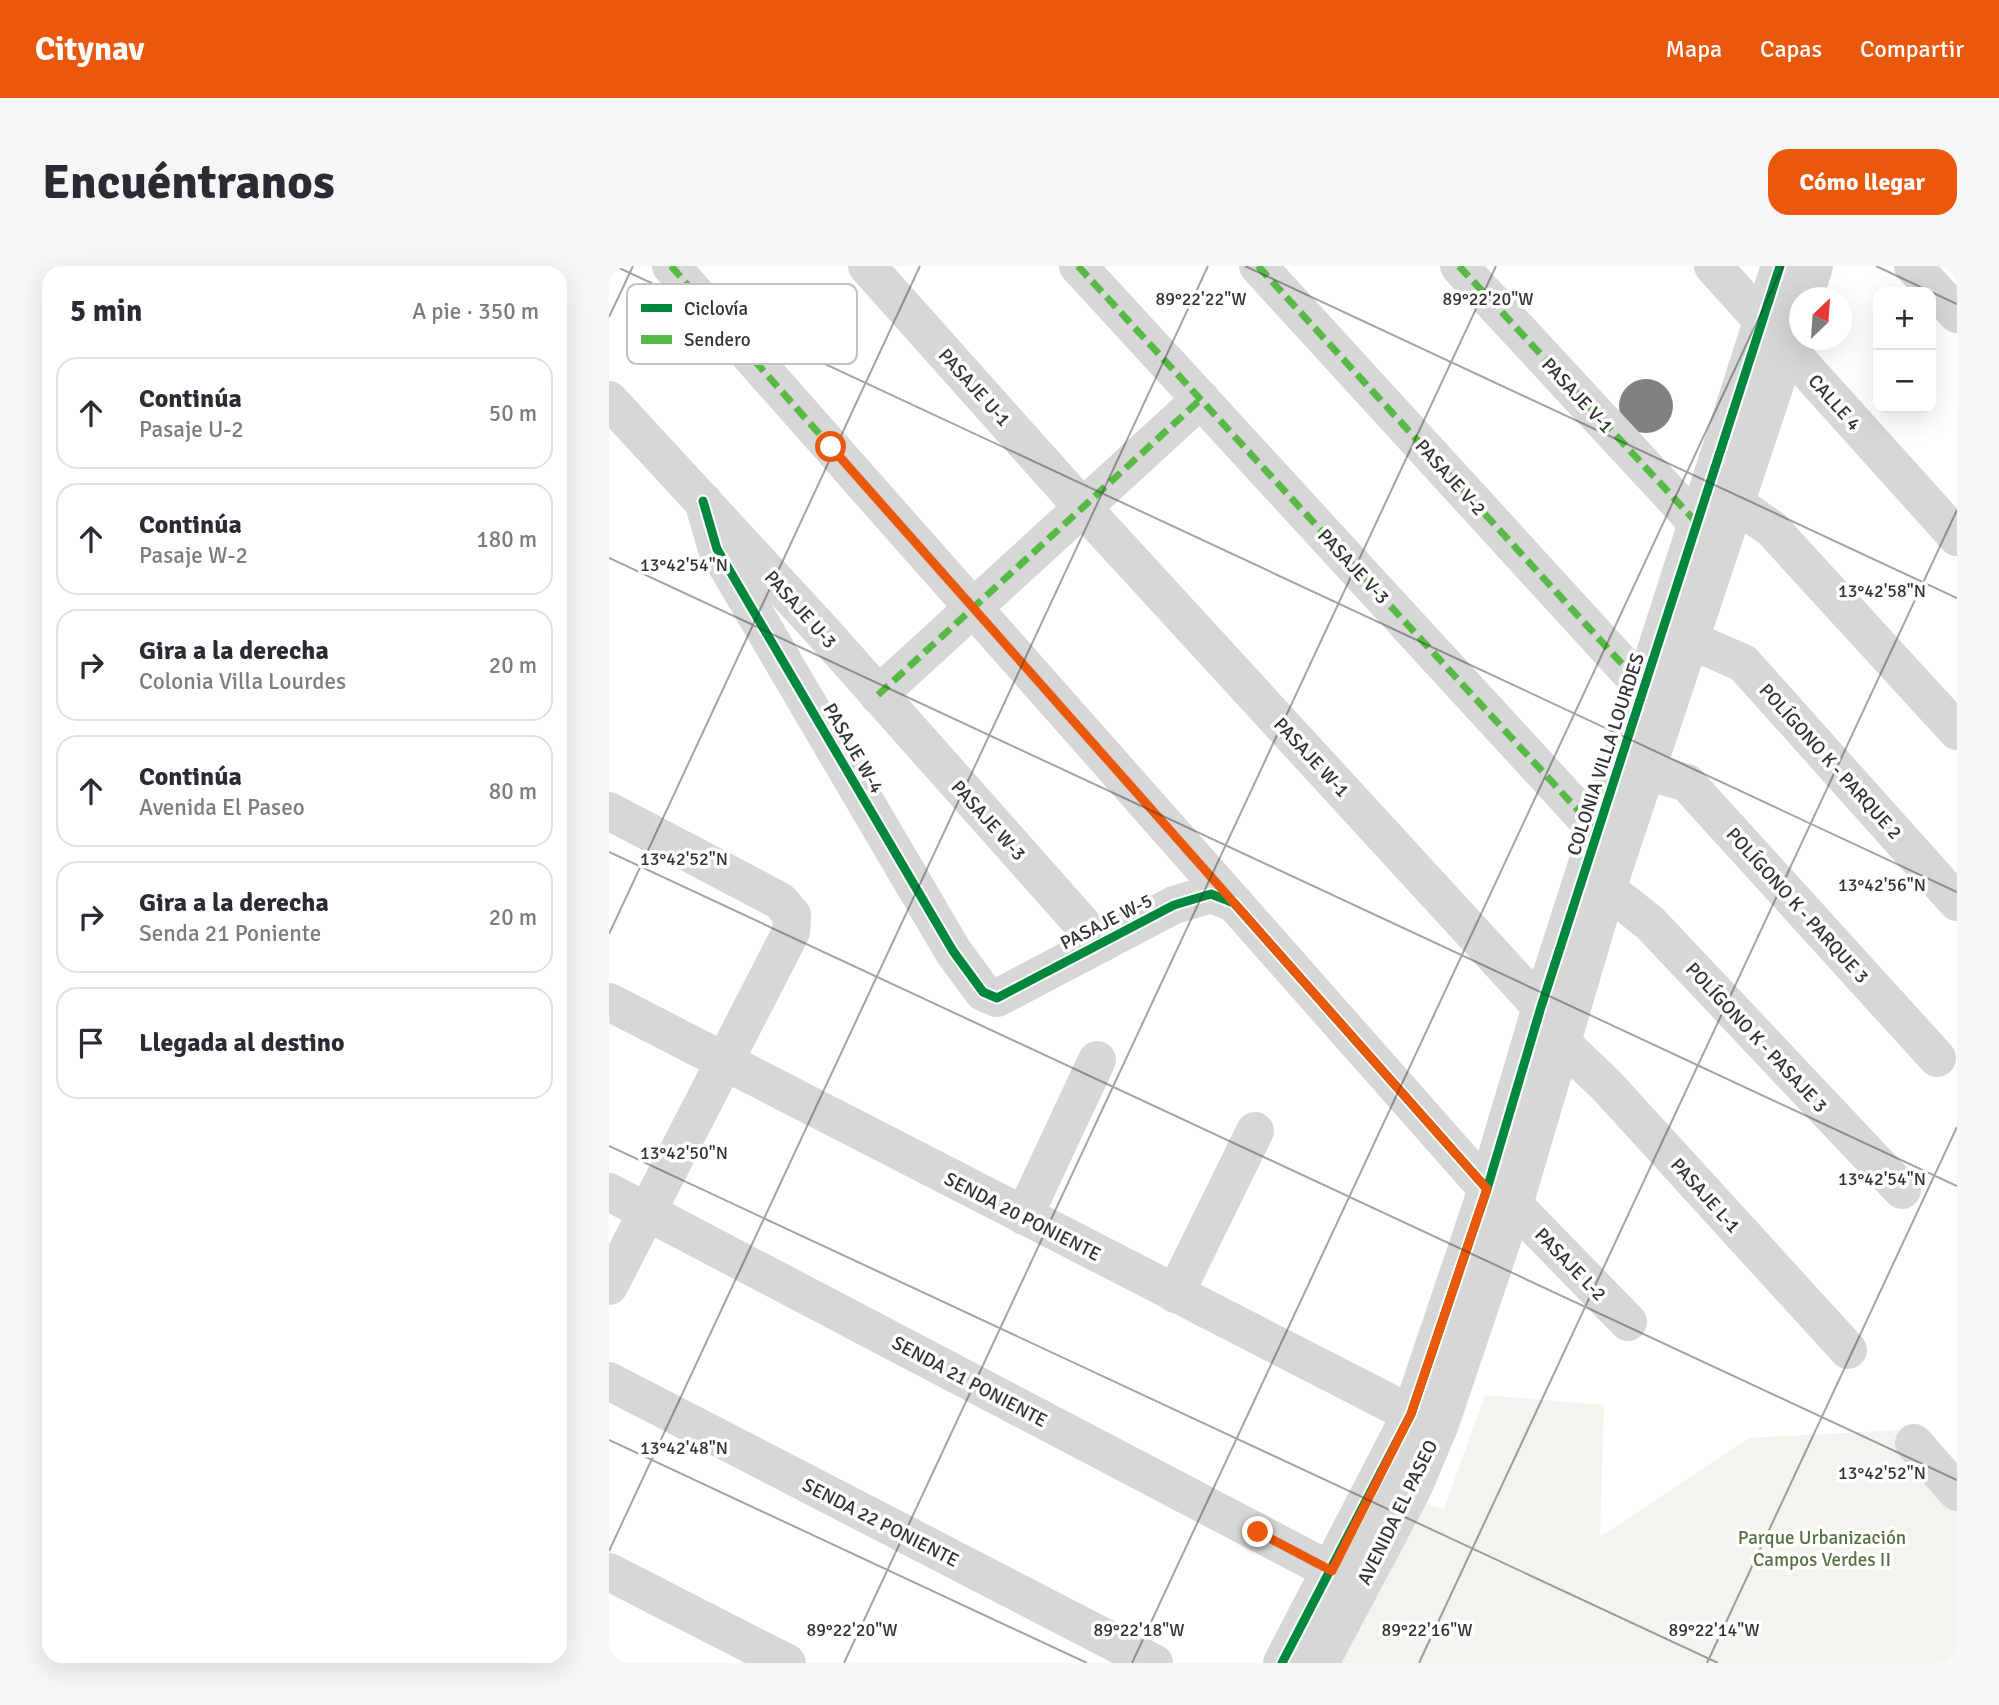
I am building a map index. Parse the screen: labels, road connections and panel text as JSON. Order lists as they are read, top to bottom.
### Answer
{
  "streets": {
    "street": [
      "PASAJE U-1",
      "PASAJE V-1",
      "CALLE 4",
      "PASAJE V-2",
      "PASAJE V-3",
      "PASAJE U-3",
      "PASAJE W-4",
      "COLONIA VILLA LOURDES",
      "PASAJE W-1",
      "POLÍGONO K - PARQUE 2",
      "PASAJE W-3",
      "POLÍGONO K - PARQUE 3",
      "PASAJE W-5",
      "POLÍGONO K - PASAJE 3",
      "PASAJE L-1",
      "SENDA 20 PONIENTE",
      "PASAJE L-2",
      "SENDA 21 PONIENTE",
      "AVENIDA EL PASEO",
      "SENDA 22 PONIENTE"
    ]
  },
  "crossings": [
    ["PASAJE U-1", "PASAJE W-1"],
    ["PASAJE V-1", "COLONIA VILLA LOURDES"],
    ["CALLE 4", "COLONIA VILLA LOURDES"],
    ["PASAJE V-2", "COLONIA VILLA LOURDES"],
    ["PASAJE V-3", "COLONIA VILLA LOURDES"],
    ["PASAJE U-3", "PASAJE W-4"],
    ["PASAJE U-3", "PASAJE W-3"],
    ["PASAJE W-4", "PASAJE W-5"],
    ["COLONIA VILLA LOURDES", "PASAJE W-1"],
    ["COLONIA VILLA LOURDES", "POLÍGONO K - PARQUE 2"],
    ["COLONIA VILLA LOURDES", "POLÍGONO K - PARQUE 3"],
    ["COLONIA VILLA LOURDES", "POLÍGONO K - PASAJE 3"],
    ["COLONIA VILLA LOURDES", "PASAJE L-1"],
    ["COLONIA VILLA LOURDES", "PASAJE L-2"],
    ["COLONIA VILLA LOURDES", "AVENIDA EL PASEO"],
    ["PASAJE W-3", "PASAJE W-5"],
    ["PASAJE W-5", "PASAJE L-2"],
    ["SENDA 20 PONIENTE", "AVENIDA EL PASEO"],
    ["SENDA 21 PONIENTE", "AVENIDA EL PASEO"]
  ],
  "parks": ["Parque Urbanización Campos Verdes II"],
  "legend": ["Ciclovía", "Sendero"],
  "north": "top right",
  "page": {
    "header": "Citynav",
    "nav": ["Mapa", "Capas", "Compartir"],
    "buttons": "Cómo llegar",
    "title": "Encuéntranos",
    "heading": ["5 min", "A pie · 350 m"],
    "map_buttons": ["+", "−"],
    "list": [
      ["Continúa", "Pasaje U-2", "50 m"],
      ["Continúa", "Pasaje W-2", "180 m"],
      ["Gira a la derecha", "Colonia Villa Lourdes", "20 m"],
      ["Continúa", "Avenida El Paseo", "80 m"],
      ["Gira a la derecha", "Senda 21 Poniente", "20 m"],
      "Llegada al destino"
    ]
  },
  "coordinates": [
    "89°22'22\"W",
    "89°22'20\"W",
    "13°42'54\"N",
    "13°42'58\"N",
    "13°42'52\"N",
    "13°42'56\"N",
    "13°42'50\"N",
    "13°42'48\"N",
    "89°22'18\"W",
    "89°22'16\"W",
    "89°22'14\"W"
  ]
}
